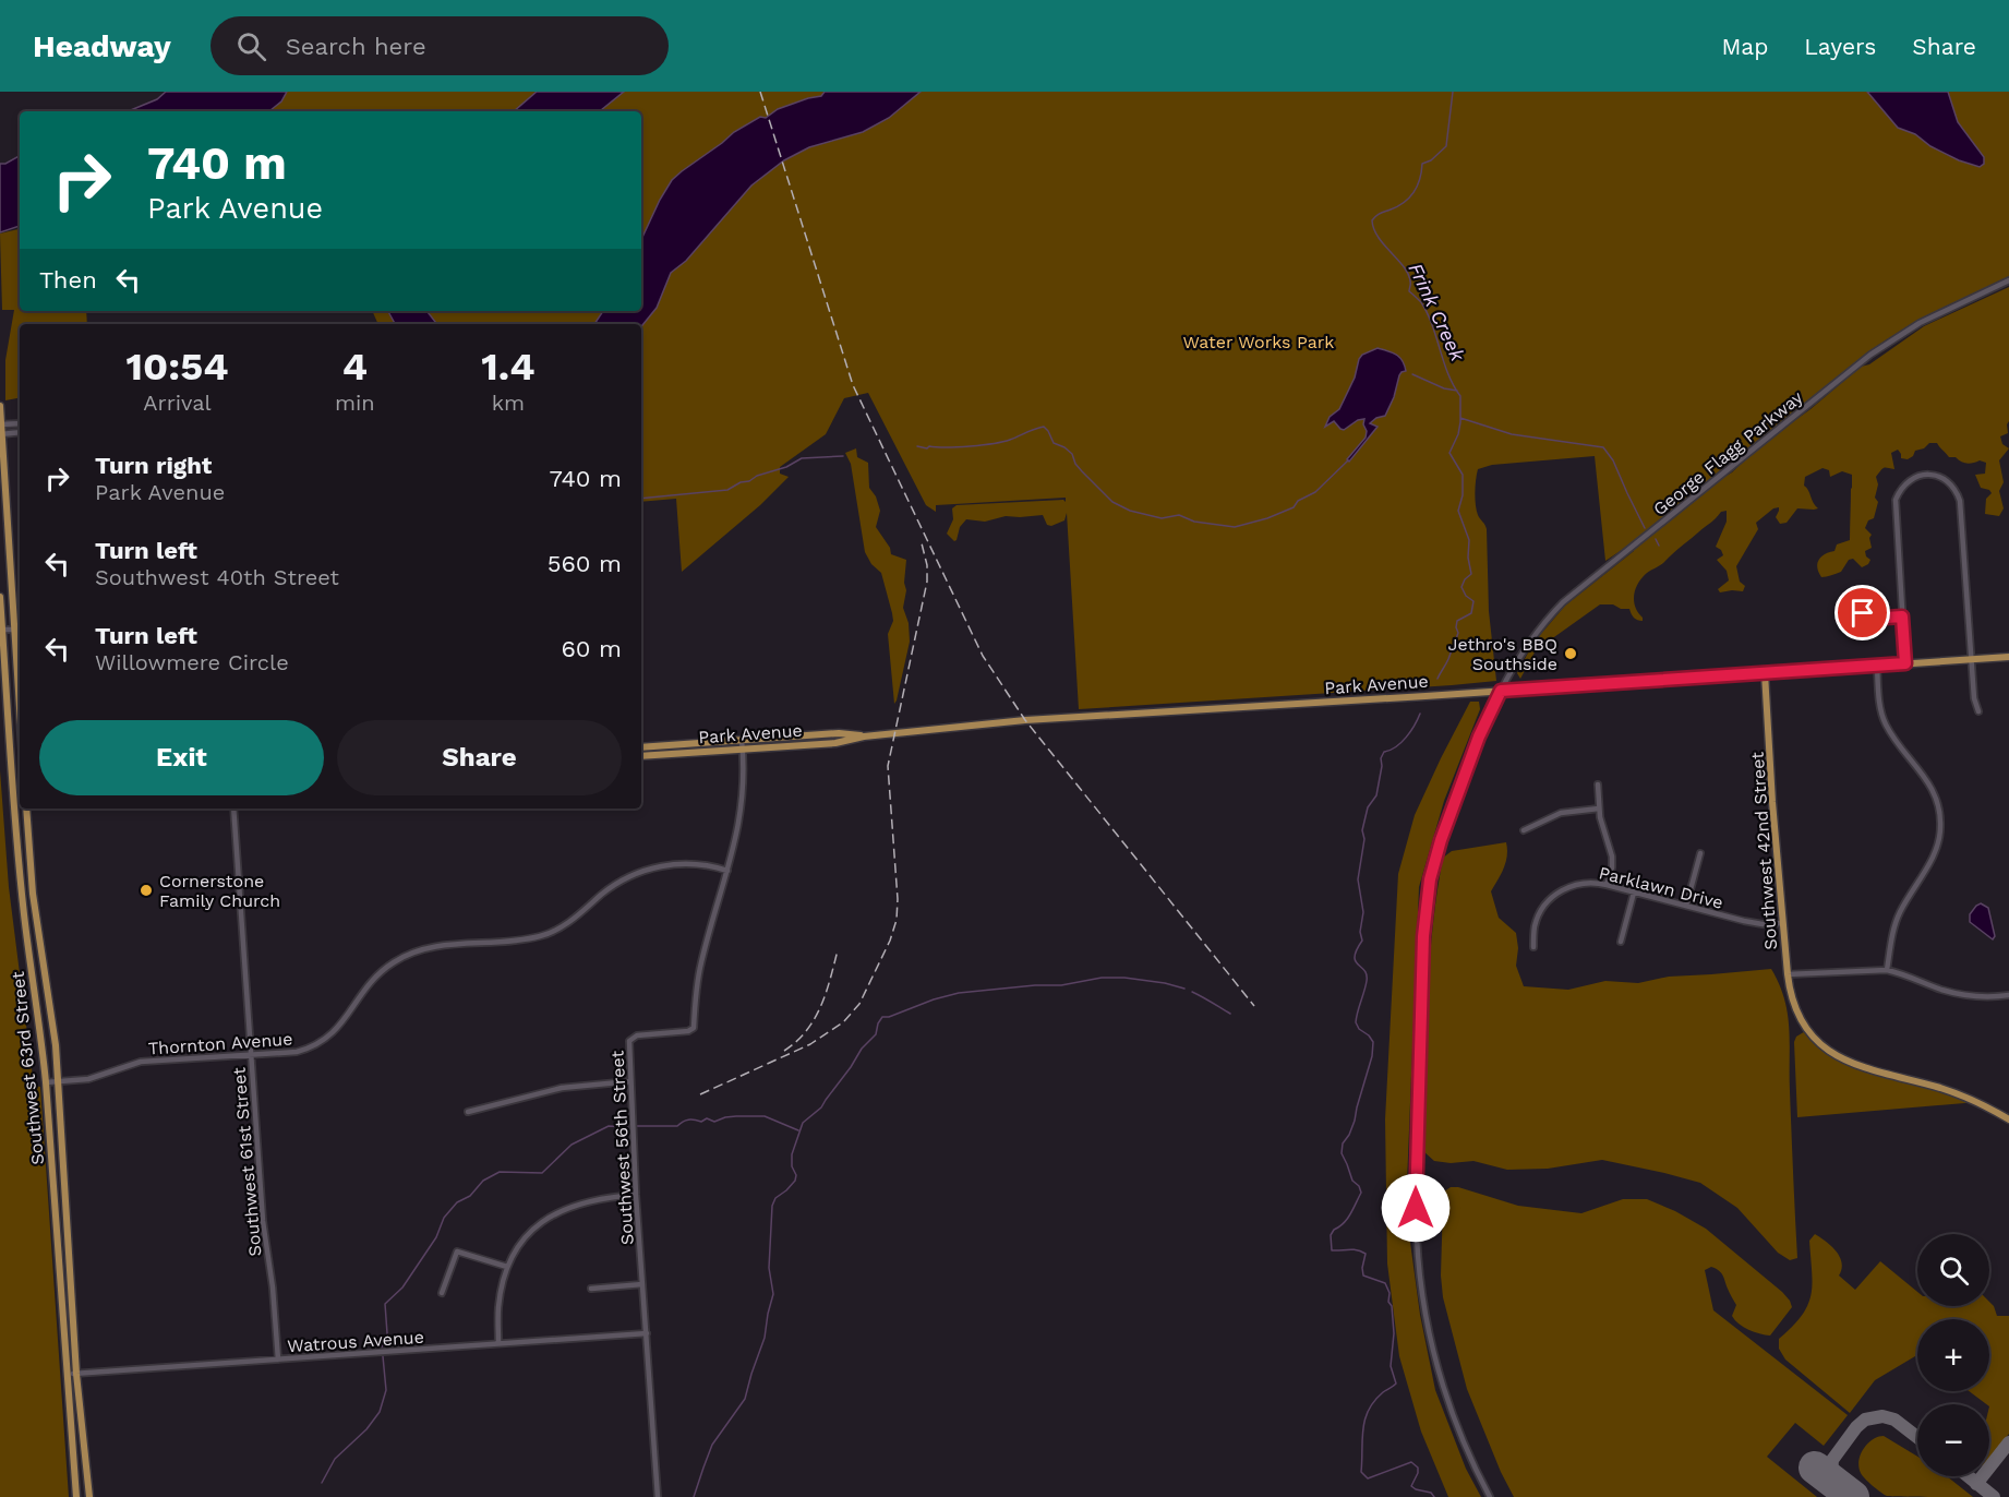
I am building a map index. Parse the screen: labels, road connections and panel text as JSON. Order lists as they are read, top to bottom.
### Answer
{
  "streets": {
    "main road": ["Park Avenue", "Southwest 42nd Street", "Southwest 63rd Street"],
    "street": [
      "George Flagg Parkway",
      "Parklawn Drive",
      "Thornton Avenue",
      "Southwest 56th Street",
      "Southwest 61st Street",
      "Watrous Avenue"
    ]
  },
  "crossings": [
    ["George Flagg Parkway", "Park Avenue"],
    ["Park Avenue", "Southwest 42nd Street"],
    ["Park Avenue", "Southwest 56th Street"],
    ["Southwest 42nd Street", "Parklawn Drive"],
    ["Thornton Avenue", "Southwest 63rd Street"],
    ["Thornton Avenue", "Southwest 56th Street"],
    ["Thornton Avenue", "Southwest 61st Street"],
    ["Southwest 63rd Street", "Watrous Avenue"],
    ["Southwest 56th Street", "Watrous Avenue"],
    ["Southwest 61st Street", "Watrous Avenue"]
  ],
  "water": ["Frink Creek"],
  "parks": ["Water Works Park"],
  "places": ["Jethro's BBQ Southside", "Cornerstone Family Church"],
  "page": {
    "header": "Headway",
    "search": "Search here",
    "nav": ["Map", "Layers", "Share"],
    "turn": ["740 m", "Park Avenue"],
    "then": "Then",
    "eta": [
      "10:54",
      "Arrival",
      "4",
      "min",
      "1.4",
      "km"
    ],
    "list": [
      {
        "name": "Turn right",
        "note": "Park Avenue",
        "value": "740 m"
      },
      {
        "name": "Turn left",
        "note": "Southwest 40th Street",
        "value": "560 m"
      },
      {
        "name": "Turn left",
        "note": "Willowmere Circle",
        "value": "60 m"
      }
    ],
    "buttons": ["Exit", "Share"],
    "map_buttons": ["+", "−"]
  }
}
